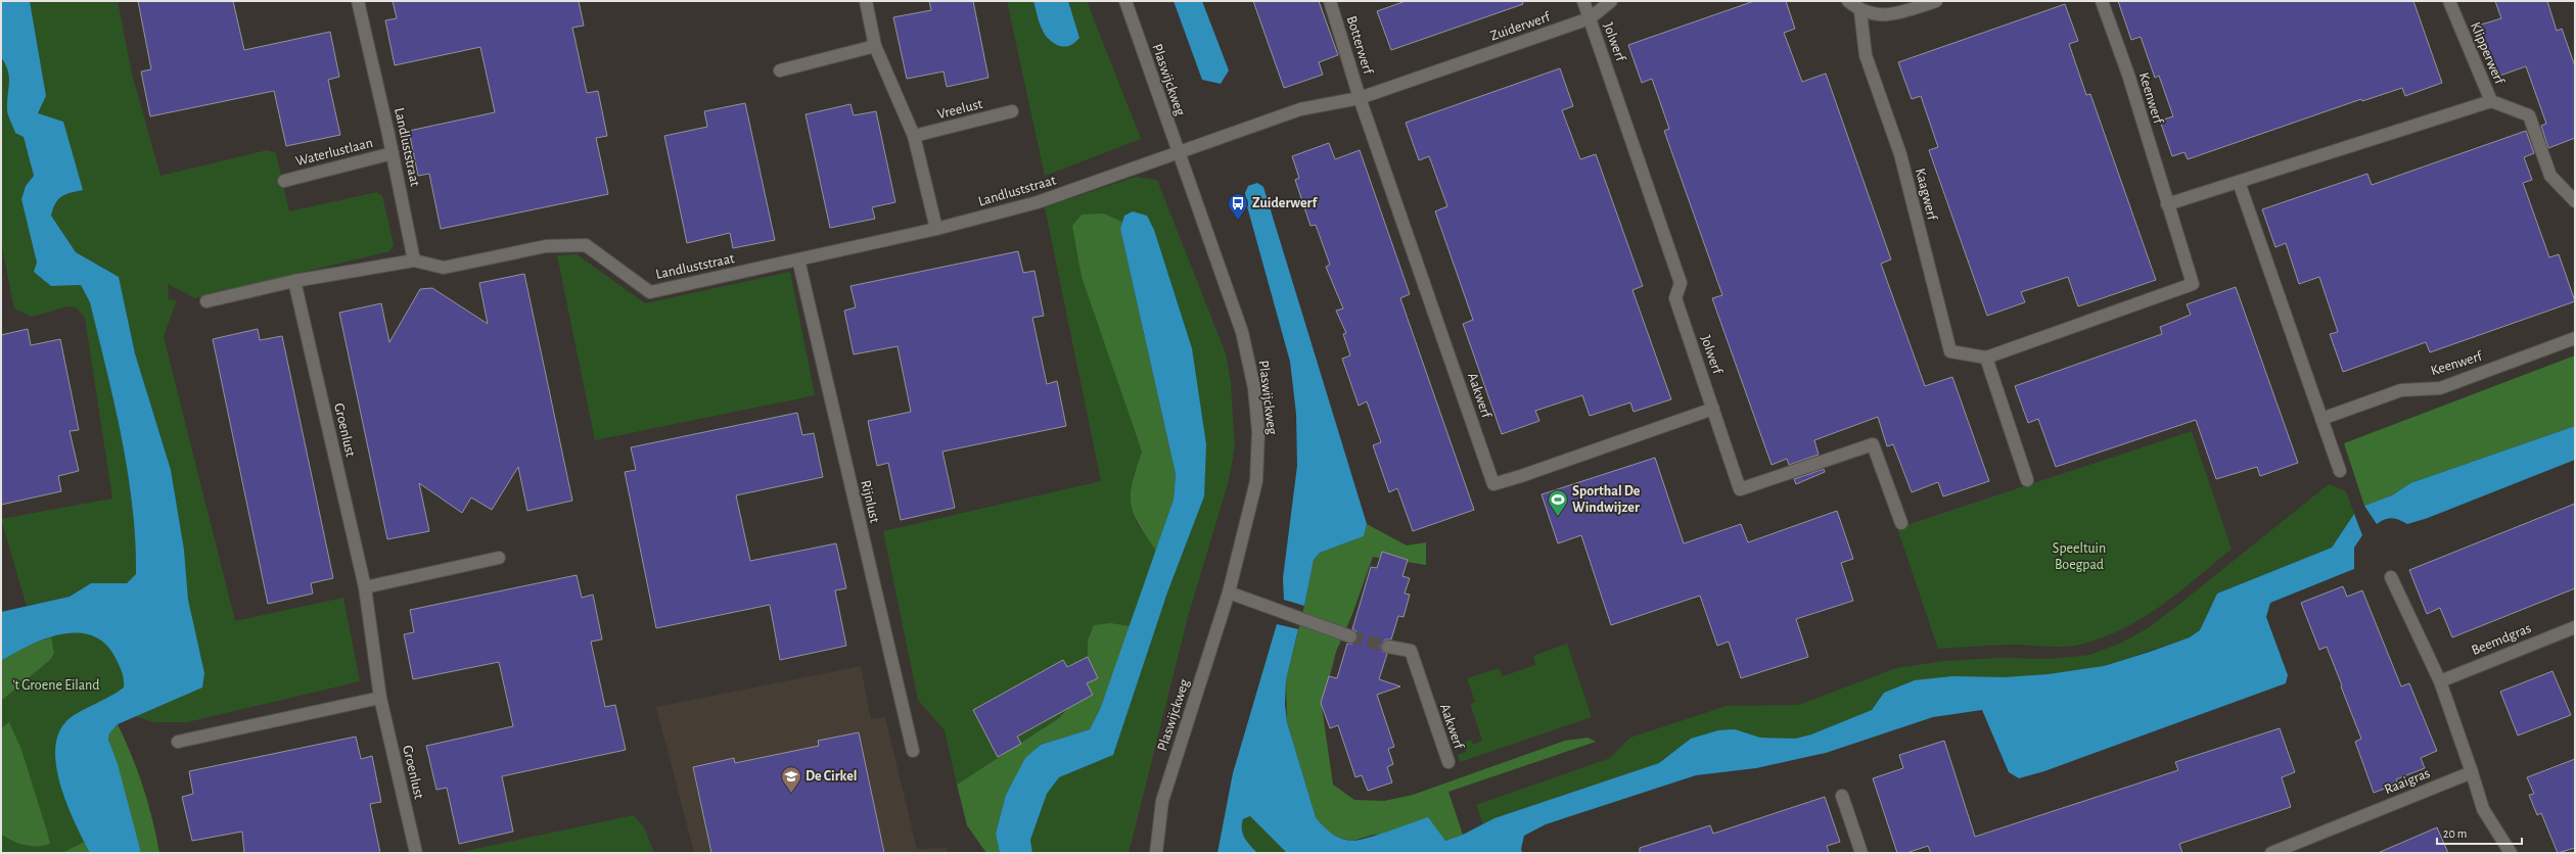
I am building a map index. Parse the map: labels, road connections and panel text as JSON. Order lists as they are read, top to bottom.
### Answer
{
  "streets": {
    "street": [
      "Zuiderwerf",
      "Jolwerf",
      "Botterwerf",
      "Klipperwerf",
      "Plaswijckweg",
      "Keenwerf",
      "Vreelust",
      "Landluststraat",
      "Waterlustlaan",
      "Kaagwerf",
      "Aakwerf",
      "Groenlust",
      "Rijnlust",
      "Beemdgras",
      "Raaigras"
    ]
  },
  "crossings": [
    ["Zuiderwerf", "Jolwerf"],
    ["Zuiderwerf", "Botterwerf"],
    ["Zuiderwerf", "Plaswijckweg"],
    ["Zuiderwerf", "Landluststraat"],
    ["Zuiderwerf", "Aakwerf"],
    ["Jolwerf", "Aakwerf"],
    ["Botterwerf", "Aakwerf"],
    ["Plaswijckweg", "Landluststraat"],
    ["Keenwerf", "Kaagwerf"],
    ["Landluststraat", "Waterlustlaan"],
    ["Landluststraat", "Rijnlust"]
  ],
  "parks": ["Speeltuin Boegpad", "'t Groene Eiland"],
  "places": {
    "bus stop": ["Zuiderwerf"],
    "sports": ["Sporthal De Windwijzer"],
    "school or university": ["De Cirkel"]
  },
  "scale_bar": "20 m"
}
